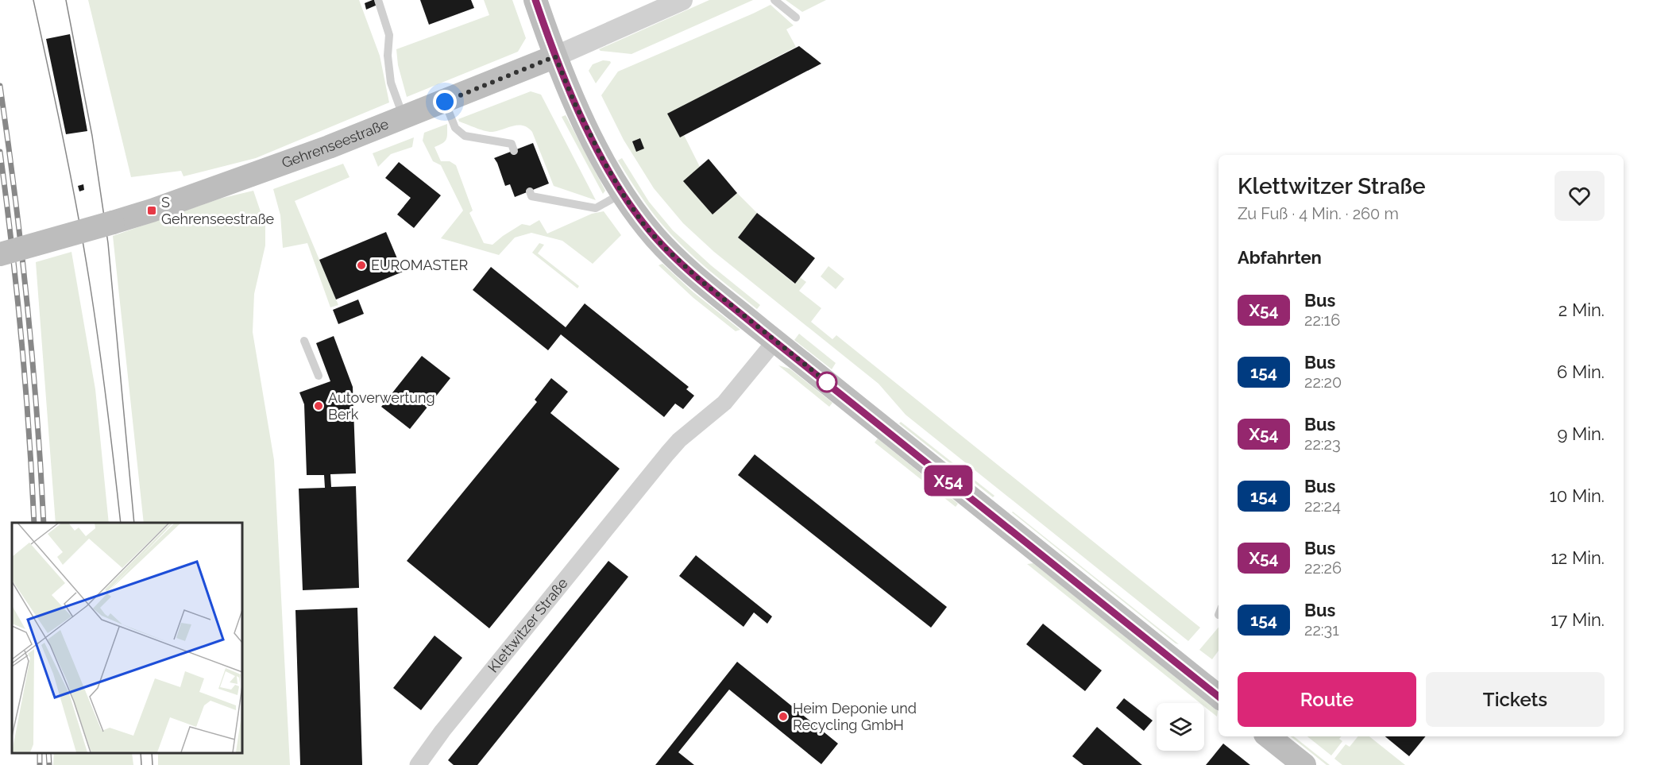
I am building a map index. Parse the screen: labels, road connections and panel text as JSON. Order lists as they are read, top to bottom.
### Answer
{
  "streets": {
    "main road": ["Gehrenseestraße"],
    "street": ["Klettwitzer Straße"]
  },
  "places": {
    "transit": ["S Gehrenseestraße"],
    "other": ["EUROMASTER", "Autoverwertung Berk", "Heim Deponie und Recycling GmbH"]
  },
  "lines": ["bus line X54"],
  "page": {
    "on_map": "X54",
    "heading": [
      ["Klettwitzer Straße", "Zu Fuß · 4 Min. · 260 m"],
      "Abfahrten"
    ],
    "list": [
      {
        "mark": "X54",
        "name": "Bus",
        "note": "22:16",
        "value": "2 Min."
      },
      {
        "mark": "154",
        "name": "Bus",
        "note": "22:20",
        "value": "6 Min."
      },
      {
        "mark": "X54",
        "name": "Bus",
        "note": "22:23",
        "value": "9 Min."
      },
      {
        "mark": "154",
        "name": "Bus",
        "note": "22:24",
        "value": "10 Min."
      },
      {
        "mark": "X54",
        "name": "Bus",
        "note": "22:26",
        "value": "12 Min."
      },
      {
        "mark": "154",
        "name": "Bus",
        "note": "22:31",
        "value": "17 Min."
      }
    ],
    "buttons": ["Route", "Tickets"]
  }
}
